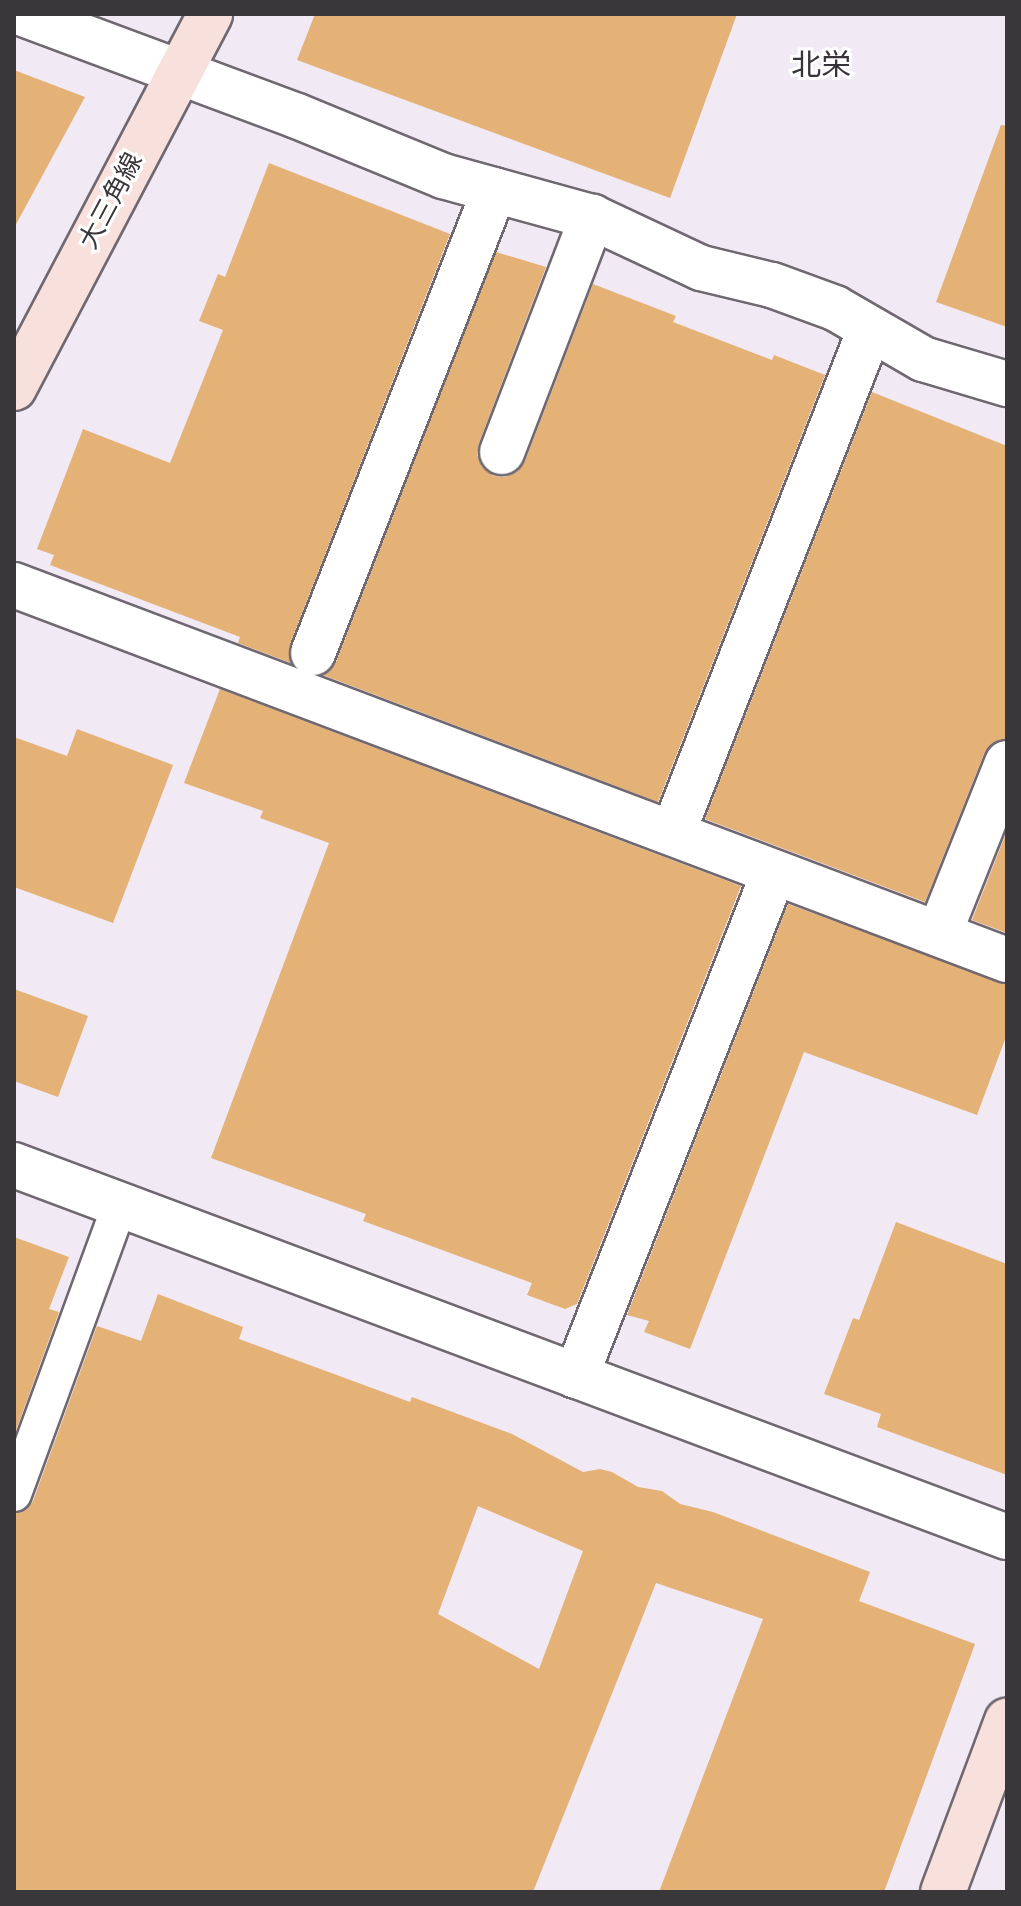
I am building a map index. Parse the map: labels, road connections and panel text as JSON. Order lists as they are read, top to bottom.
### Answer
{
  "streets": {
    "street": ["大三角線"]
  },
  "districts": ["北栄"]
}
